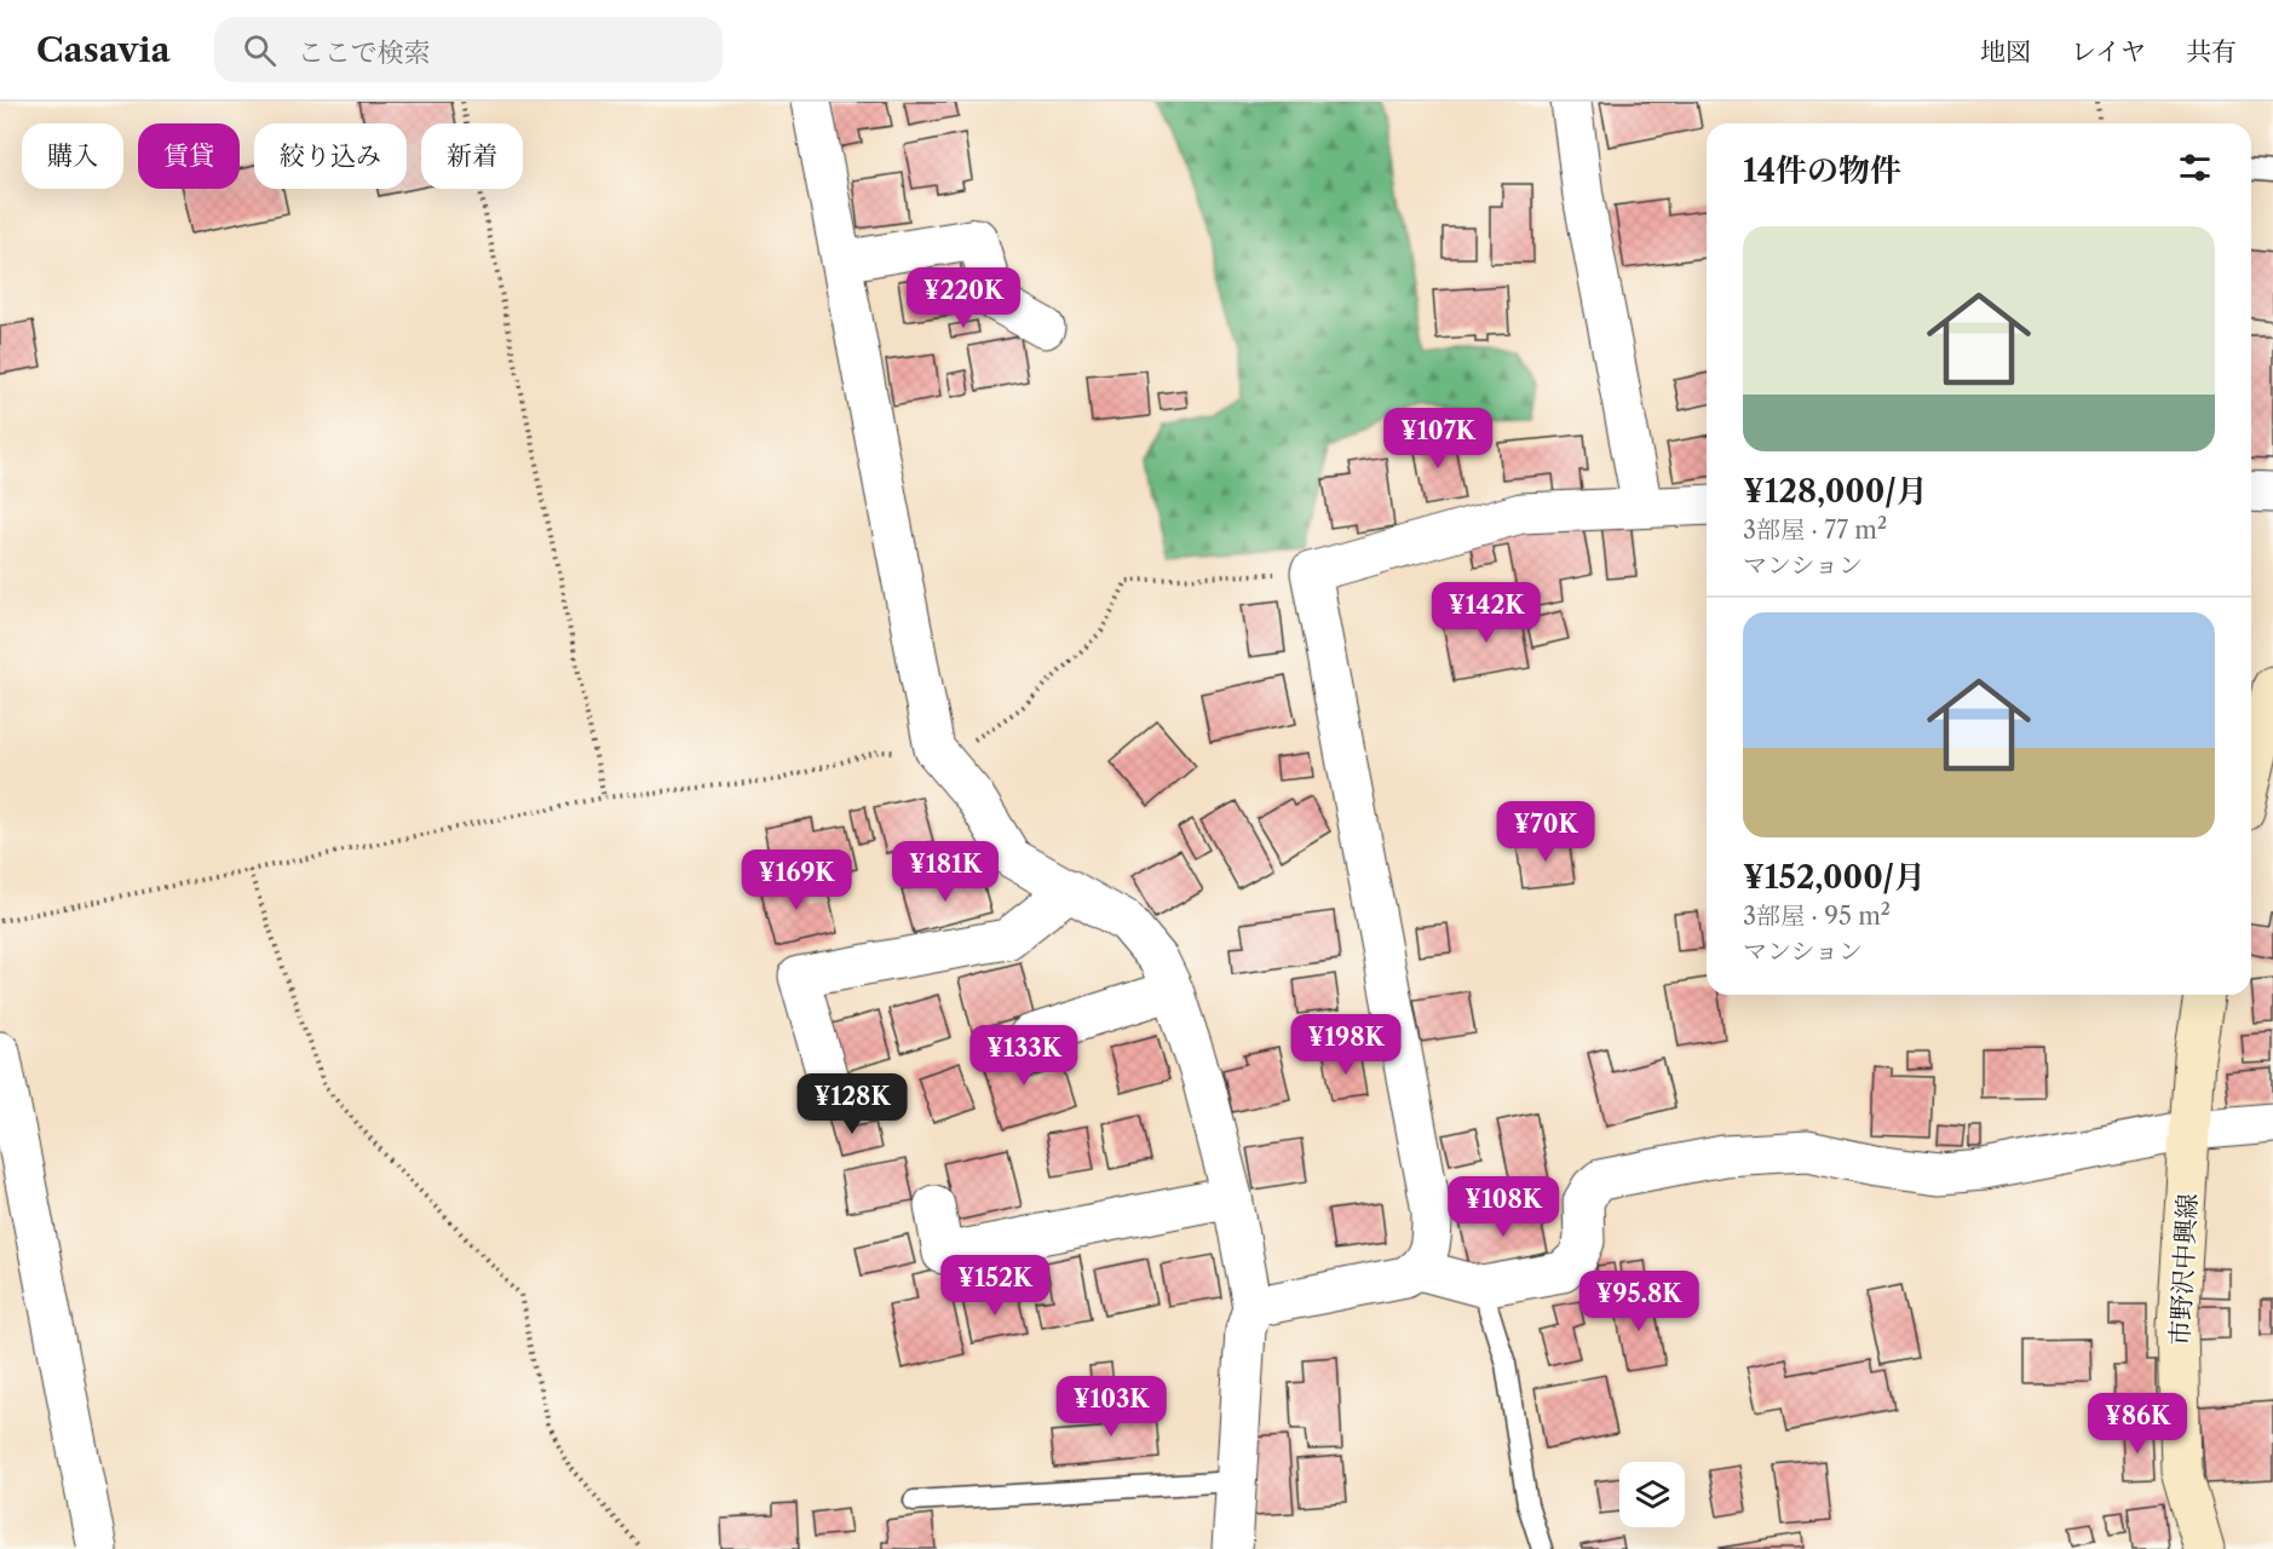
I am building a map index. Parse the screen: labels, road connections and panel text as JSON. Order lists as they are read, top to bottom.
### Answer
{
  "streets": {
    "main road": ["市野沢中興線"]
  },
  "page": {
    "header": "Casavia",
    "search": "ここで検索",
    "nav": ["地図", "レイヤ", "共有"],
    "chip": [
      "購入",
      "賃貸",
      "絞り込み",
      "新着"
    ],
    "heading": "14件の物件",
    "list": [
      {
        "name": "¥128,000/月",
        "note": "3部屋 · 77 m² · マンション"
      },
      {
        "name": "¥152,000/月",
        "note": "3部屋 · 95 m² · マンション"
      }
    ],
    "price": [
      "¥220K",
      "¥107K",
      "¥142K",
      "¥70K",
      "¥181K",
      "¥169K",
      "¥198K",
      "¥133K",
      "¥128K",
      "¥108K",
      "¥152K",
      "¥95.8K",
      "¥103K",
      "¥86K"
    ]
  }
}
